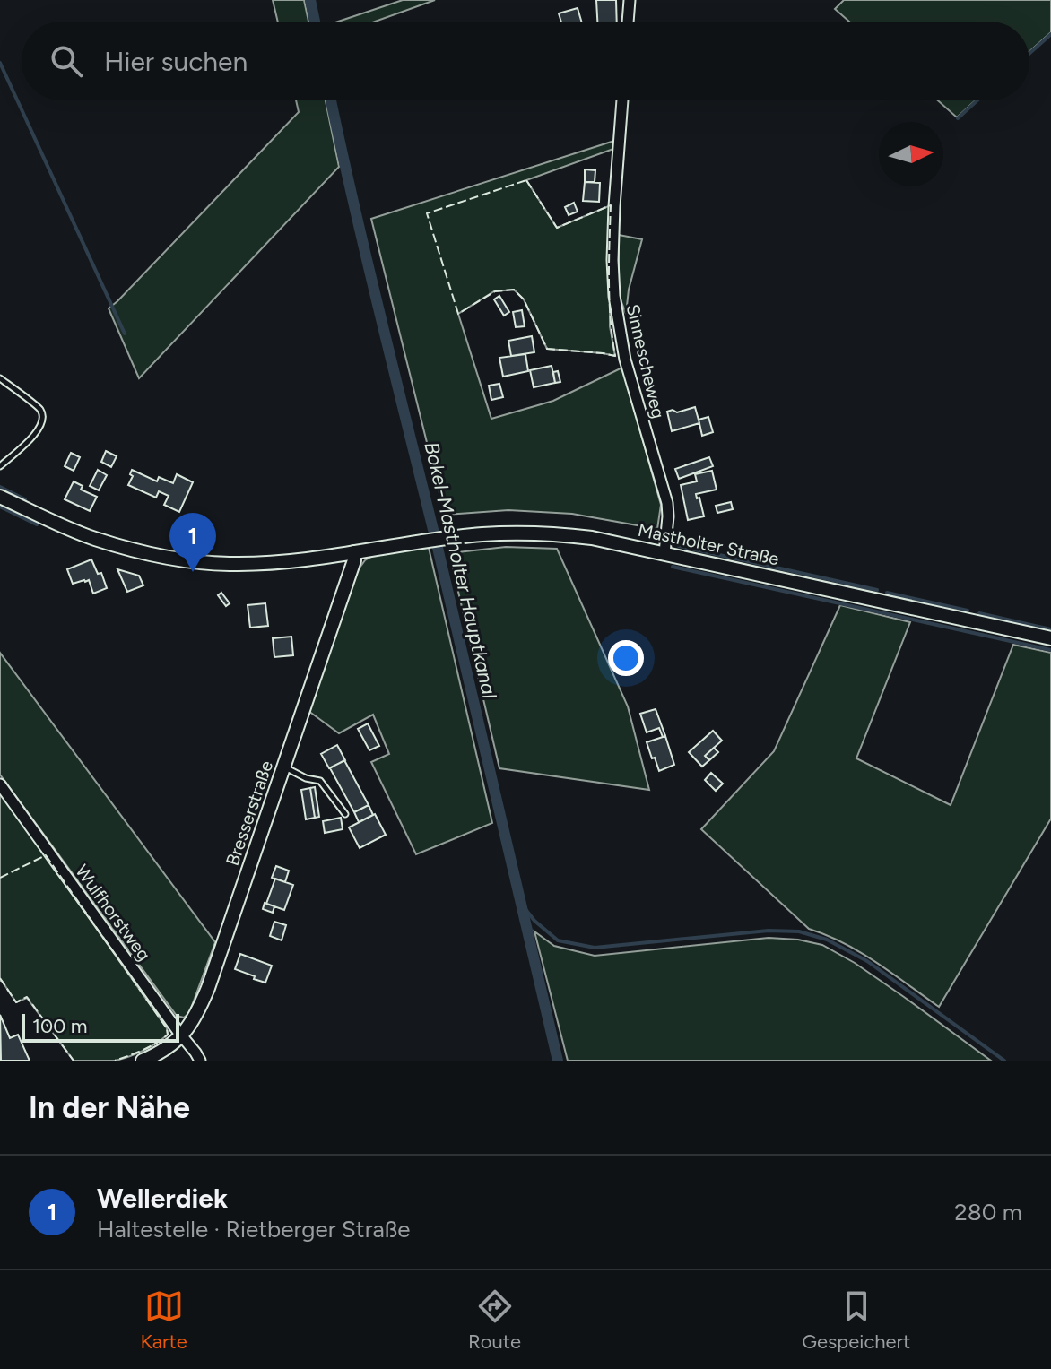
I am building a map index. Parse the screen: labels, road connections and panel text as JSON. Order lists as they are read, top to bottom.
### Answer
{
  "streets": {
    "main road": ["Mastholter Straße", "Bresserstraße"],
    "street": ["Sinnescheweg", "Wulfhorstweg"]
  },
  "crossings": [
    ["Sinnescheweg", "Mastholter Straße"],
    ["Mastholter Straße", "Bresserstraße"],
    ["Bresserstraße", "Wulfhorstweg"]
  ],
  "water": ["Bokel-Mastholter Hauptkanal"],
  "scale_bar": "100 m",
  "north": "right",
  "page": {
    "search": "Hier suchen",
    "pins": "1",
    "scale": "100 m",
    "heading": "In der Nähe",
    "list": [
      {
        "mark": "1",
        "name": "Wellerdiek",
        "note": "Haltestelle · Rietberger Straße",
        "value": "280 m"
      }
    ],
    "nav": ["Karte", "Route", "Gespeichert"]
  }
}
